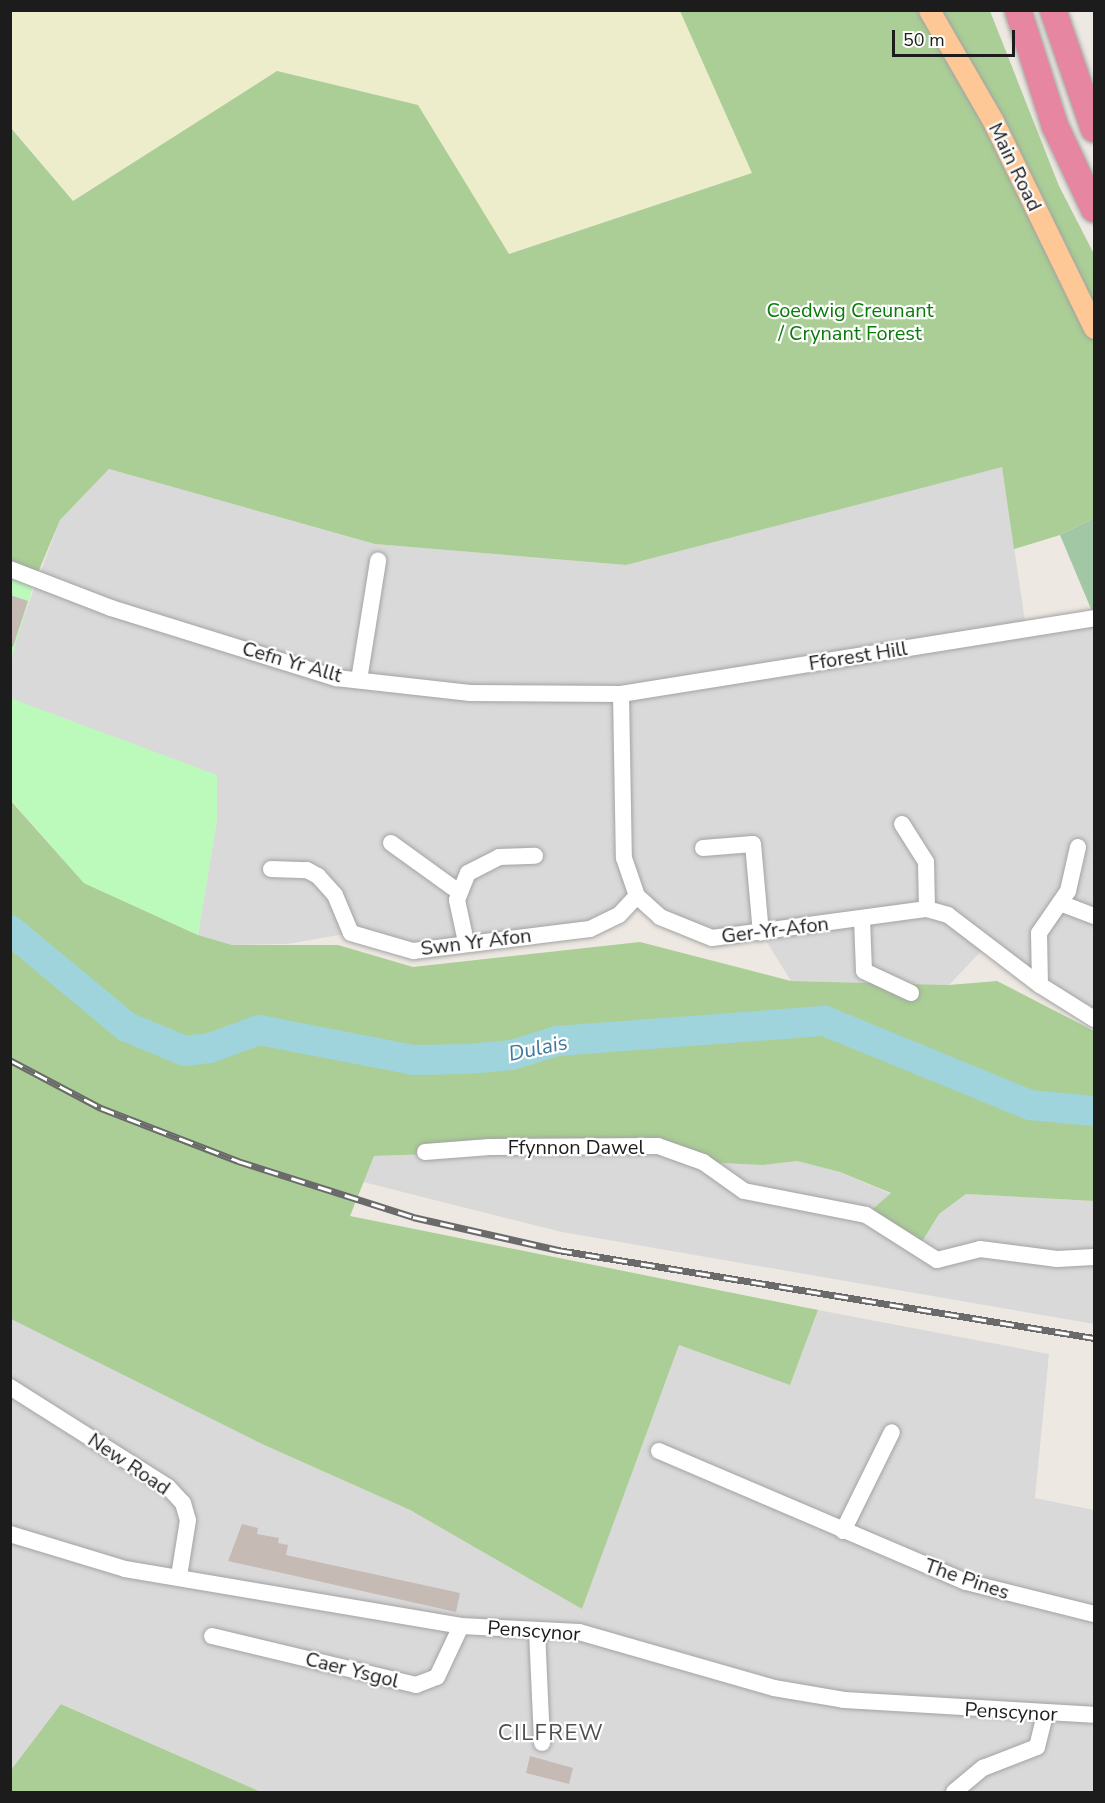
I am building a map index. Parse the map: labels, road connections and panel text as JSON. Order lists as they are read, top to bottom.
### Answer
{
  "streets": {
    "main road": ["Main Road"],
    "street": [
      "Fforest Hill",
      "Cefn Yr Allt",
      "Ger-Yr-Afon",
      "Swn Yr Afon",
      "Ffynnon Dawel",
      "New Road",
      "The Pines",
      "Penscynor",
      "Caer Ysgol"
    ]
  },
  "crossings": [
    ["Fforest Hill", "Cefn Yr Allt"],
    ["Fforest Hill", "Ger-Yr-Afon"],
    ["Cefn Yr Allt", "Ger-Yr-Afon"],
    ["Ger-Yr-Afon", "Swn Yr Afon"],
    ["New Road", "Penscynor"],
    ["Penscynor", "Caer Ysgol"]
  ],
  "districts": ["CILFREW"],
  "water": ["Dulais"],
  "parks": ["Coedwig Creunant / Crynant Forest"],
  "scale_bar": "50 m"
}
